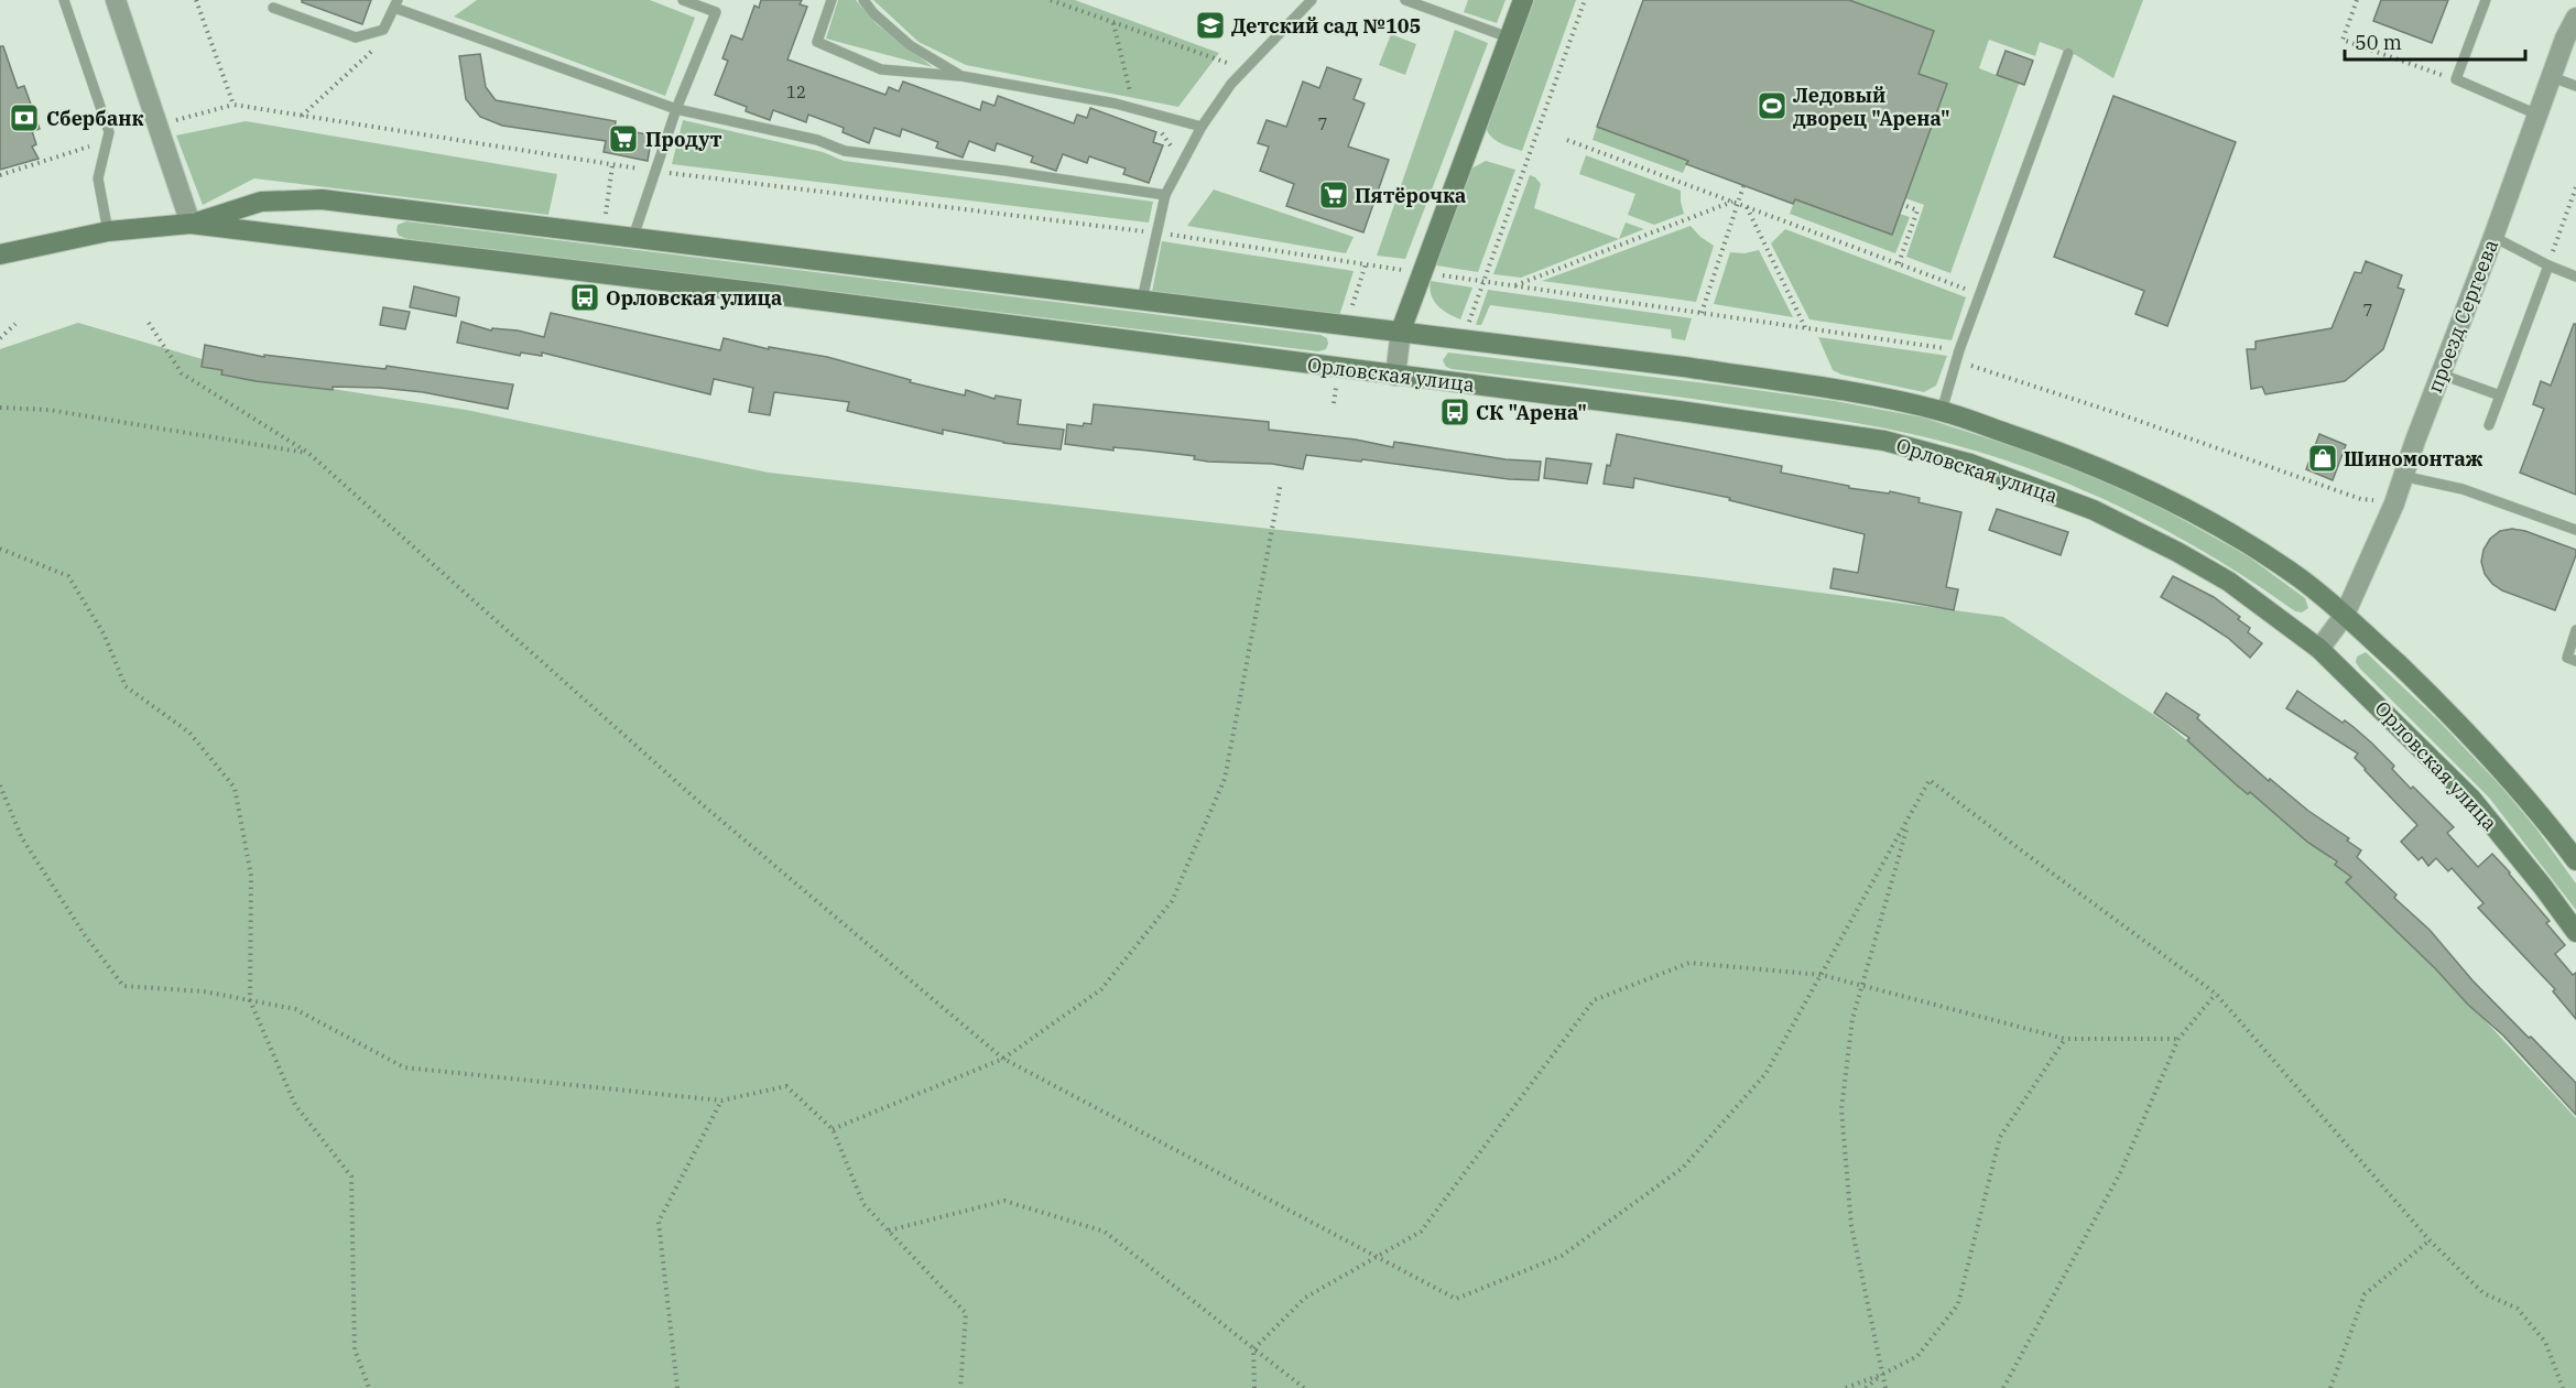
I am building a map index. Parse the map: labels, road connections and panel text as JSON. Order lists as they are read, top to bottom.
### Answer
{
  "streets": {
    "street": ["проезд Сергеева", "Орловская улица"]
  },
  "crossings": [
    ["проезд Сергеева", "Орловская улица"]
  ],
  "places": {
    "school or university": ["Детский сад №105"],
    "sports": ["Ледовый дворец \"Арена\""],
    "bank": ["Сбербанк"],
    "supermarket": ["Продут", "Пятёрочка"],
    "bus stop": ["Орловская улица", "СК \"Арена\""],
    "shop": ["Шиномонтаж"]
  },
  "house_numbers": ["12", "7", "7"],
  "scale_bar": "50 m"
}
